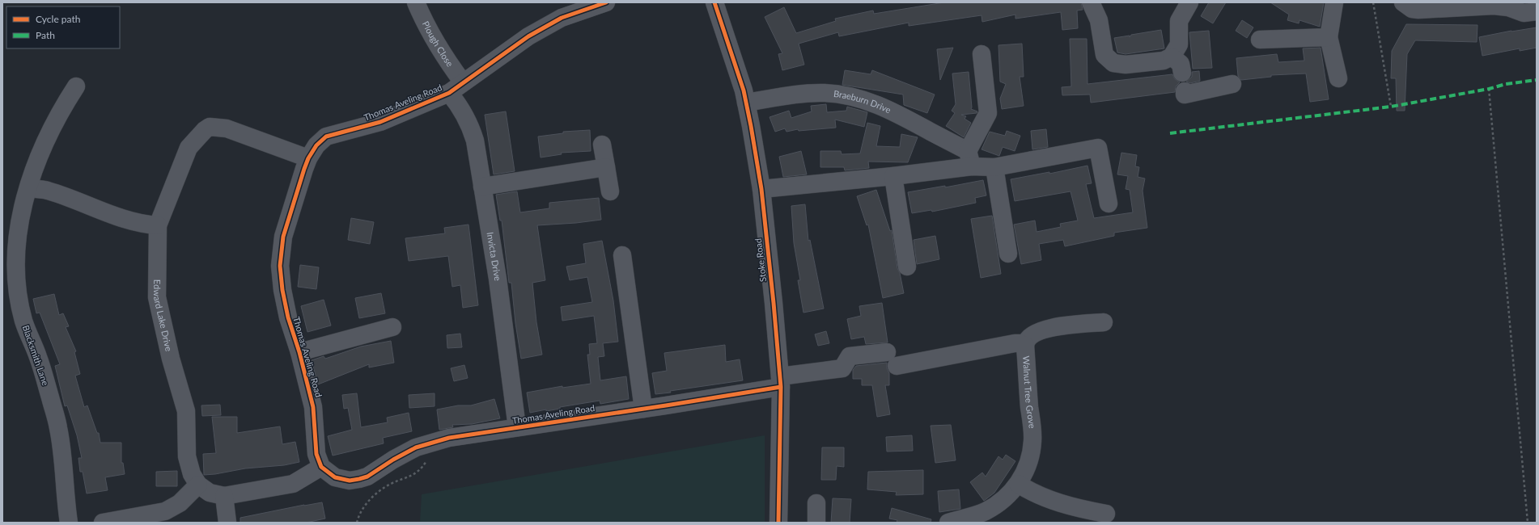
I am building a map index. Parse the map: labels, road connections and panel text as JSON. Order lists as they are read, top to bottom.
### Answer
{
  "streets": {
    "street": [
      "Plough Close",
      "Thomas Aveling Road",
      "Braeburn Drive",
      "Invicta Drive",
      "Stoke Road",
      "Edward Lake Drive",
      "Blacksmith Lane",
      "Walnut Tree Grove"
    ]
  },
  "crossings": [
    ["Plough Close", "Thomas Aveling Road"],
    ["Thomas Aveling Road", "Invicta Drive"],
    ["Thomas Aveling Road", "Stoke Road"],
    ["Thomas Aveling Road", "Edward Lake Drive"],
    ["Thomas Aveling Road", "Walnut Tree Grove"],
    ["Braeburn Drive", "Stoke Road"],
    ["Stoke Road", "Walnut Tree Grove"]
  ],
  "legend": ["Cycle path", "Path"]
}
